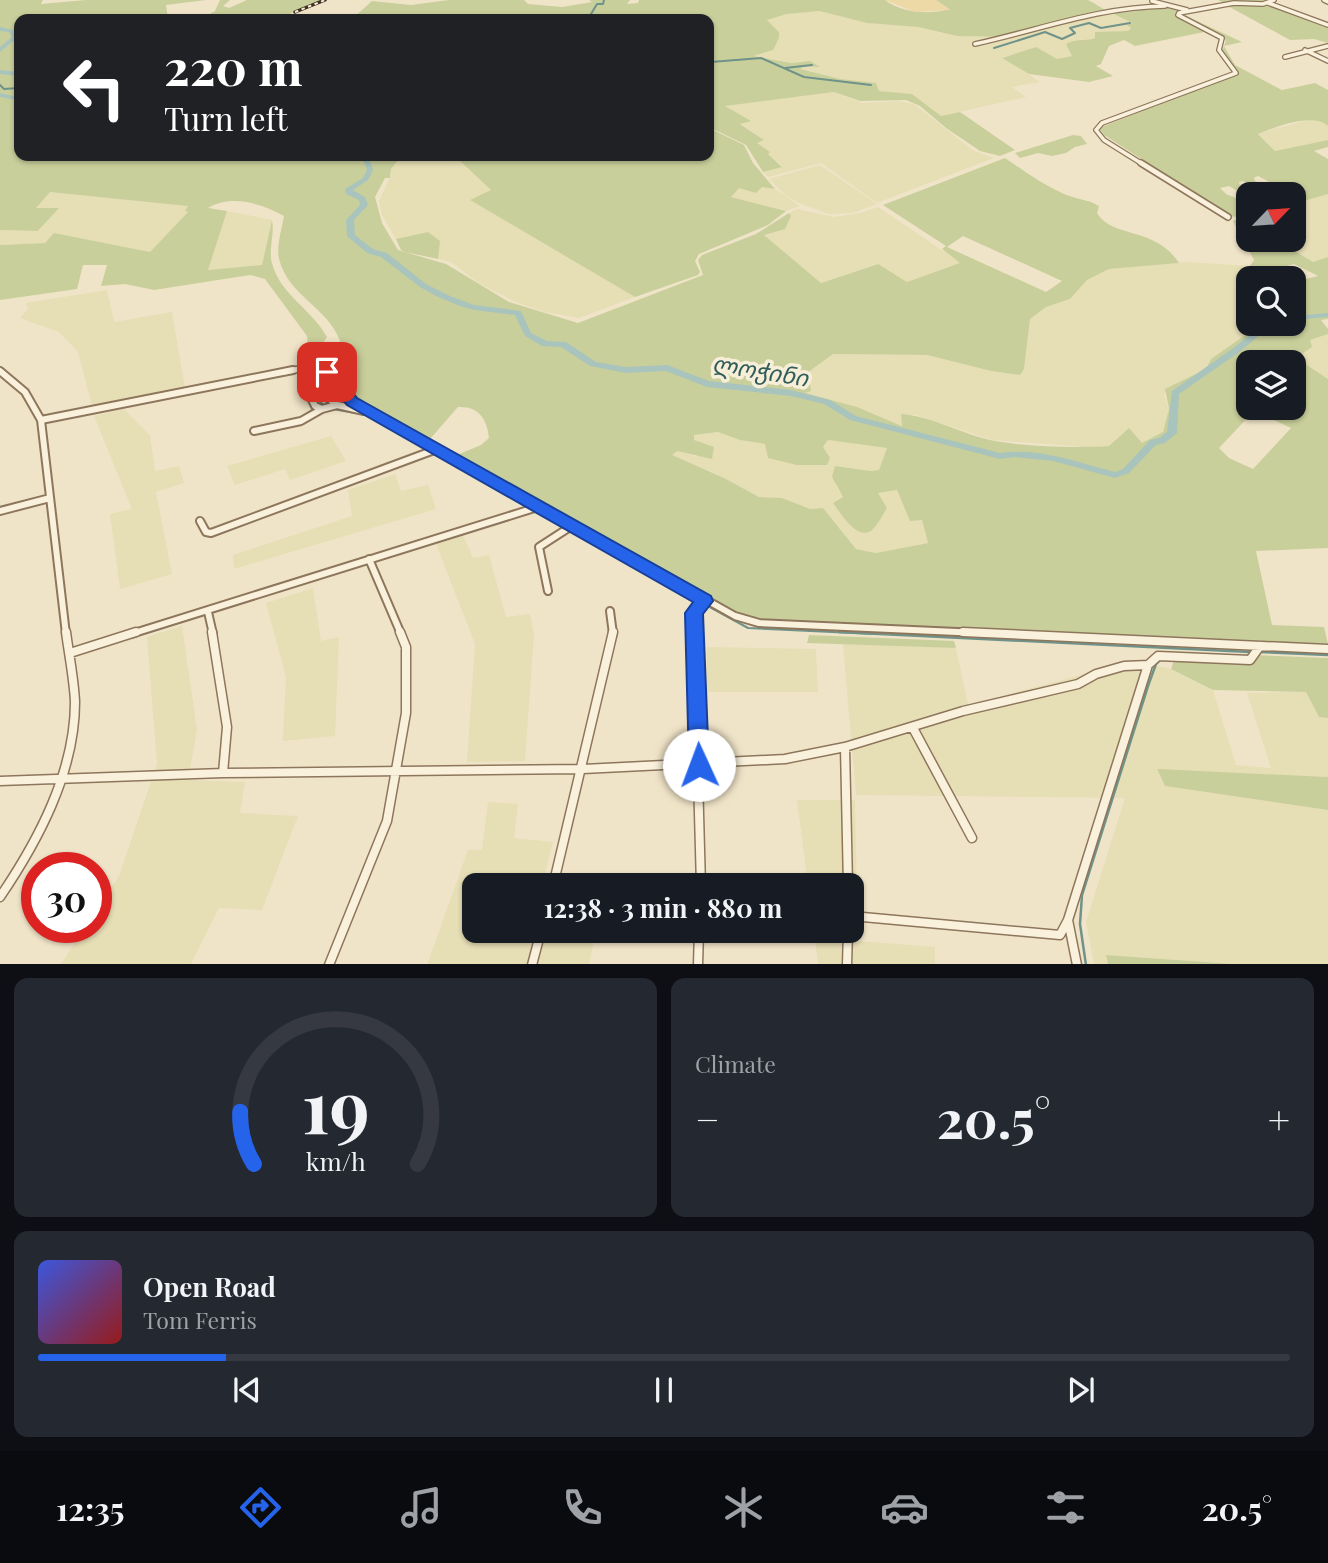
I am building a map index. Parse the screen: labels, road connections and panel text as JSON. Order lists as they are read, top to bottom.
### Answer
{
  "water": ["ლოჭინი"],
  "north": "top right",
  "page": {
    "turn": ["220 m", "Turn left"],
    "limit": "30",
    "trip": "12:38 · 3 min · 880 m",
    "tile": "Climate",
    "heat": ["−", "20.5°", "+"],
    "song": ["Open Road", "Tom Ferris"],
    "tabs": ["12:35", "20.5°"],
    "gauge": ["19", "km/h"]
  }
}
